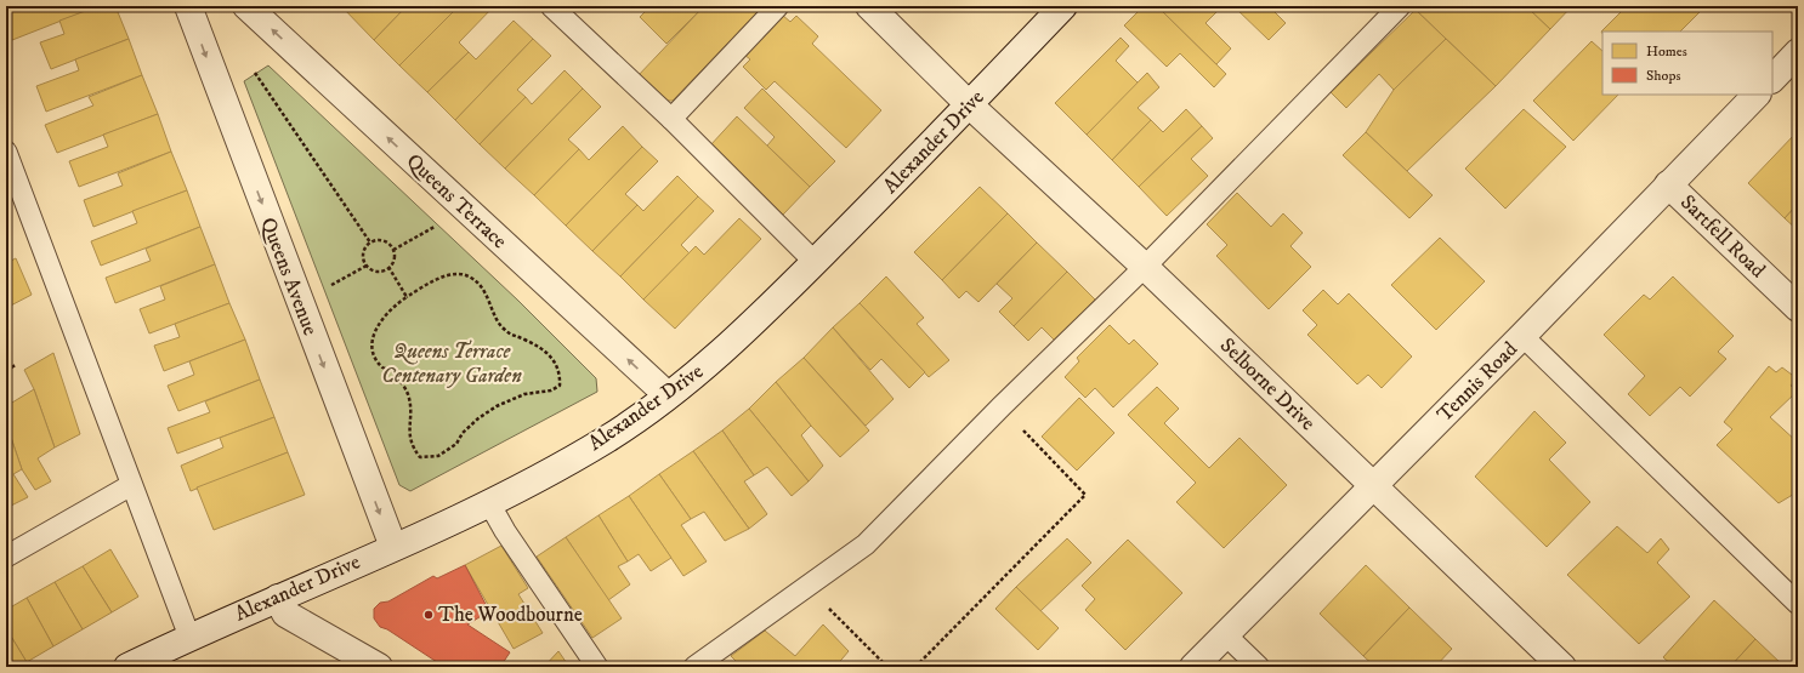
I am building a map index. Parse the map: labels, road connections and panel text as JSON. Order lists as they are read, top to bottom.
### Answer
{
  "streets": {
    "street": [
      "Alexander Drive",
      "Queens Terrace",
      "Sartfell Road",
      "Queens Avenue",
      "Tennis Road",
      "Selborne Drive"
    ]
  },
  "crossings": [
    ["Alexander Drive", "Queens Terrace"],
    ["Alexander Drive", "Queens Avenue"],
    ["Alexander Drive", "Selborne Drive"],
    ["Sartfell Road", "Tennis Road"],
    ["Tennis Road", "Selborne Drive"]
  ],
  "one_way": ["Queens Terrace", "Queens Avenue"],
  "parks": ["Queens Terrace Centenary Garden"],
  "places": ["The Woodbourne"],
  "legend": ["Homes", "Shops"]
}
